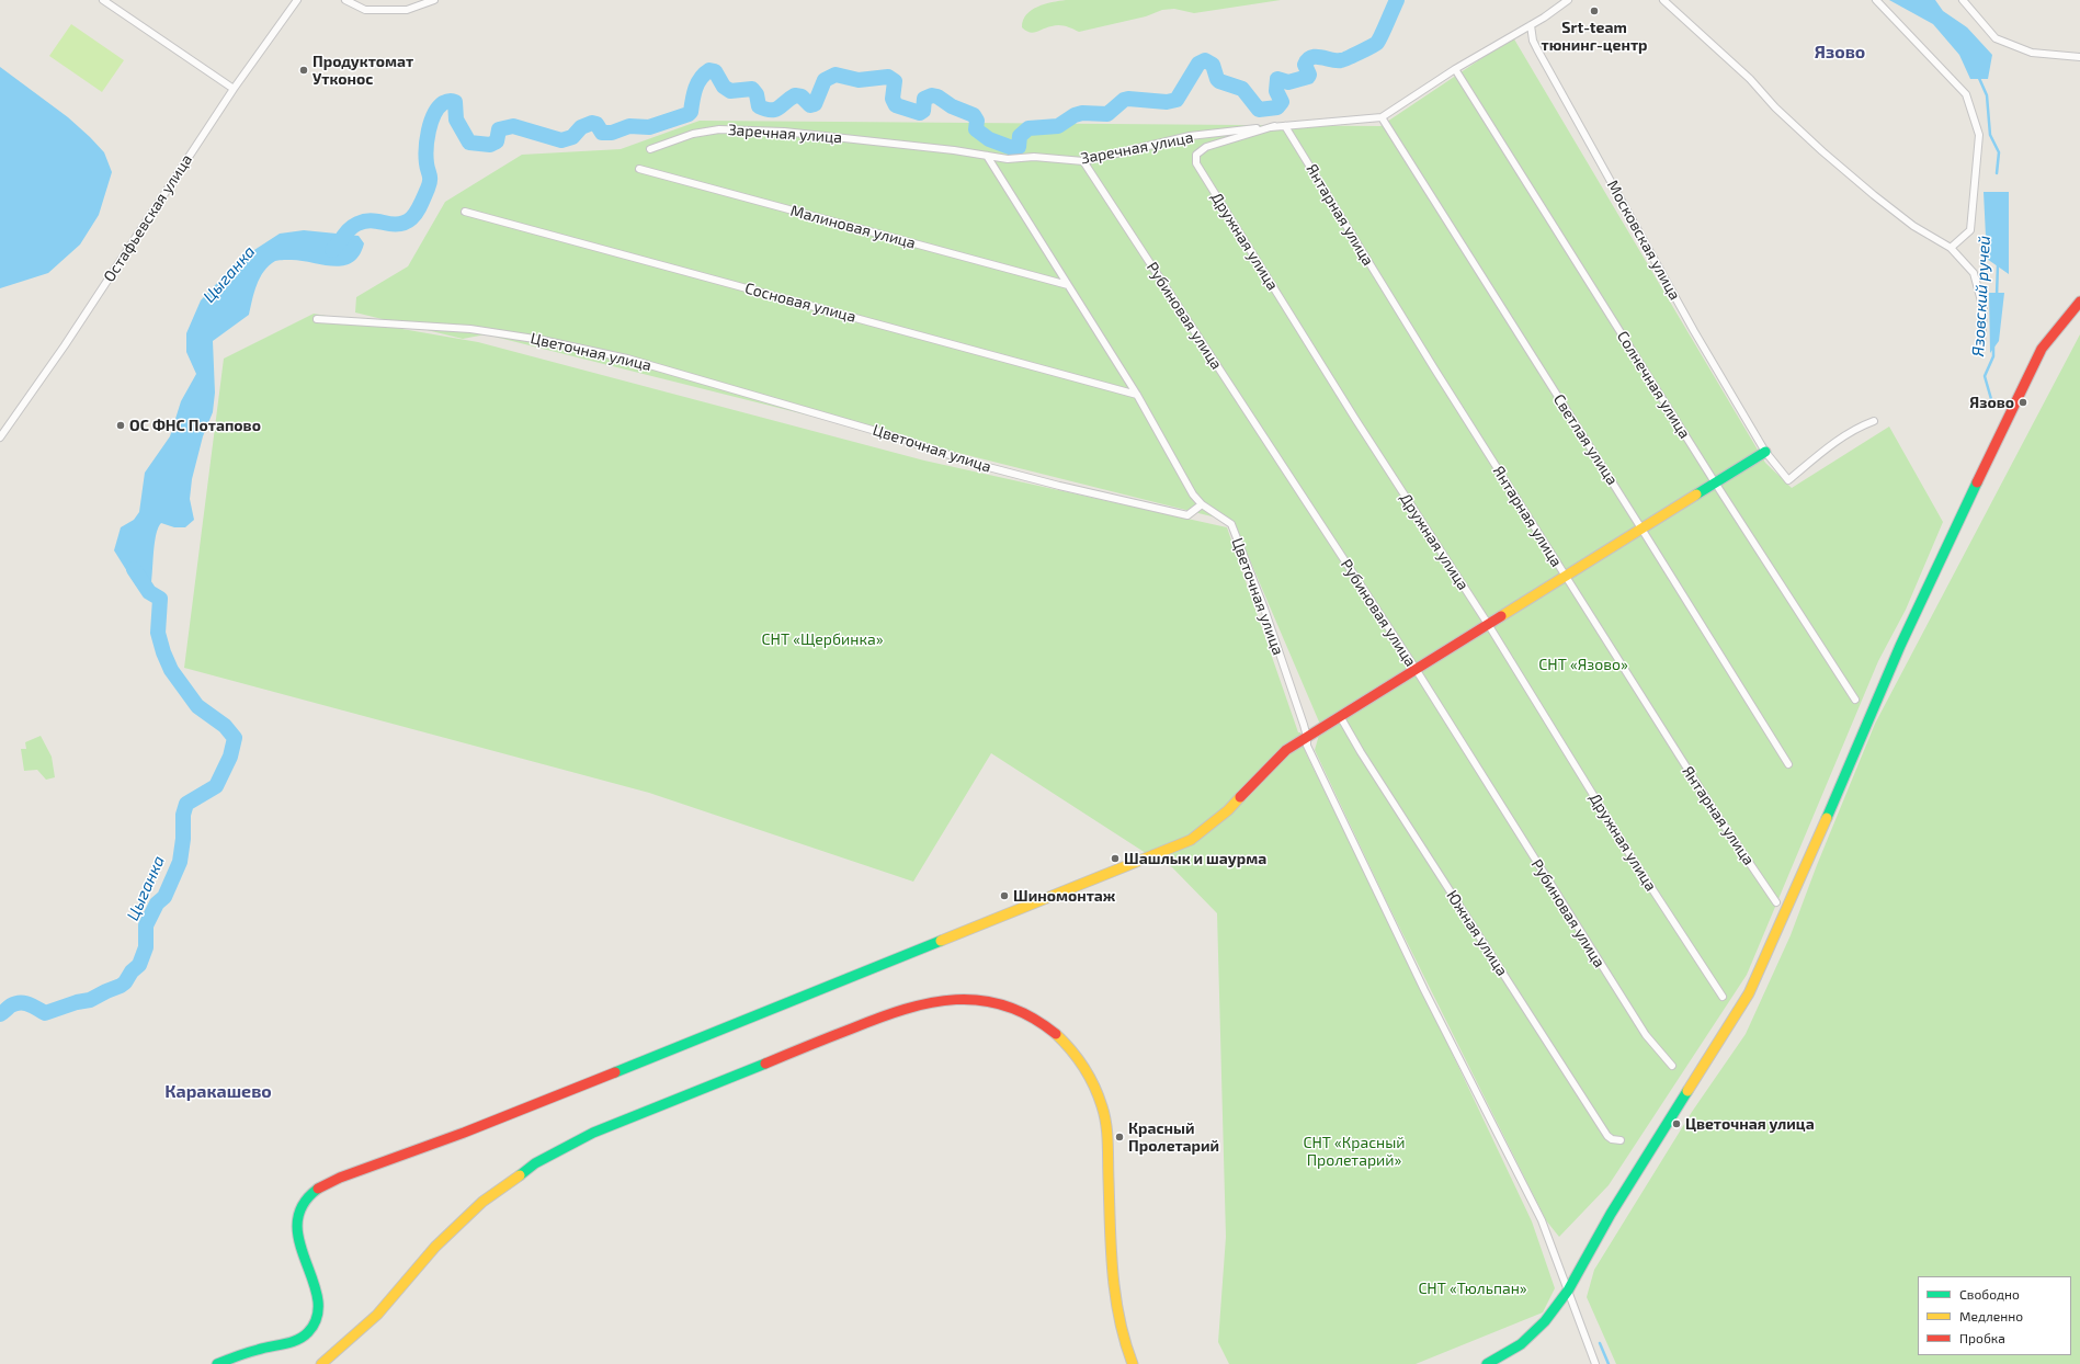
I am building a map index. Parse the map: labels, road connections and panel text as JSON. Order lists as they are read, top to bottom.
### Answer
{
  "streets": {
    "street": [
      "Заречная улица",
      "Янтарная улица",
      "Остафьевская улица",
      "Малиновая улица",
      "Московская улица",
      "Дружная улица",
      "Сосновая улица",
      "Рубиновая улица",
      "Цветочная улица",
      "Солнечная улица",
      "Светлая улица",
      "Южная улица"
    ]
  },
  "crossings": [
    ["Заречная улица", "Янтарная улица"],
    ["Заречная улица", "Московская улица"],
    ["Заречная улица", "Дружная улица"],
    ["Заречная улица", "Рубиновая улица"],
    ["Заречная улица", "Солнечная улица"],
    ["Заречная улица", "Светлая улица"]
  ],
  "districts": ["Язово", "Каракашево"],
  "water": ["Цыганка", "Язовский ручей"],
  "parks": [
    "СНТ «Щербинка»",
    "СНТ «Язово»",
    "СНТ «Красный Пролетарий»",
    "СНТ «Тюльпан»"
  ],
  "places": [
    "Srt-team тюнинг-центр",
    "Продуктомат Утконос",
    "Язово",
    "ОС ФНС Потапово",
    "Шашлык и шаурма",
    "Шиномонтаж",
    "Цветочная улица",
    "Красный Пролетарий"
  ],
  "legend": ["Свободно", "Медленно", "Пробка"]
}
